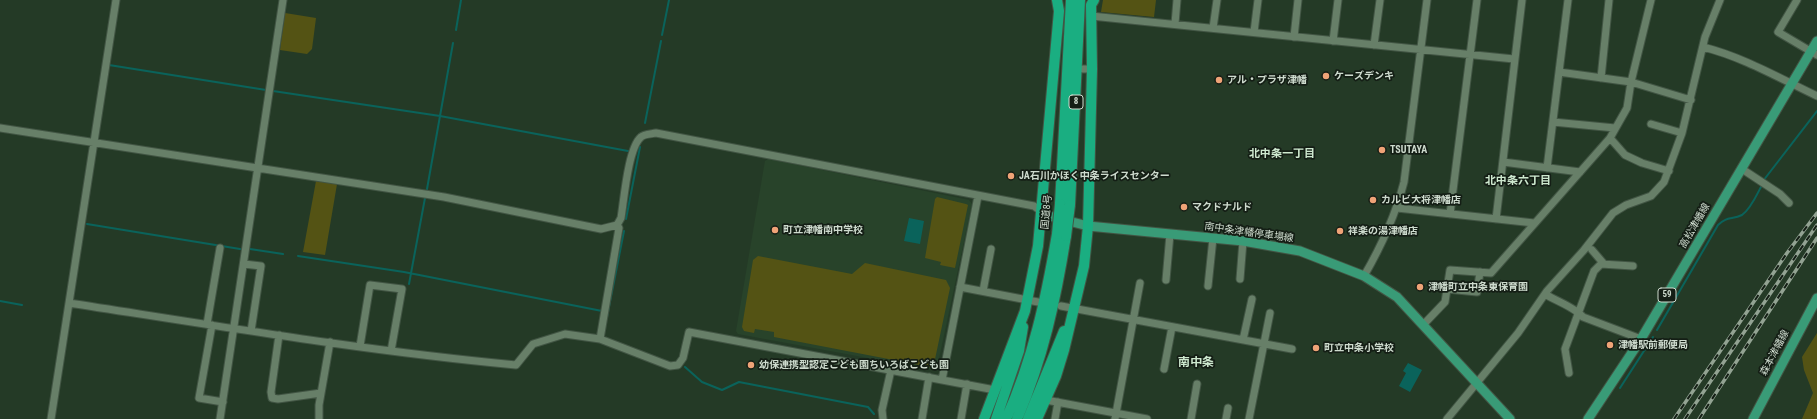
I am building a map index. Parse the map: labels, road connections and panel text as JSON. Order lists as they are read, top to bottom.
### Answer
{
  "streets": {
    "highway": ["8", "国道8号"],
    "main road": [
      "高松津幡線",
      "南中条津幡停車場線",
      "59",
      "森本津幡線"
    ]
  },
  "districts": ["北中条一丁目", "北中条六丁目", "南中条"],
  "places": [
    "ケーズデンキ",
    "アル・プラザ津幡",
    "TSUTAYA",
    "JA石川かほく中条ライスセンター",
    "カルビ大将津幡店",
    "マクドナルド",
    "町立津幡南中学校",
    "祥楽の湯津幡店",
    "津幡町立中条東保育園",
    "津幡駅前郵便局",
    "町立中条小学校",
    "幼保連携型認定こども園ちいろばこども園"
  ]
}
